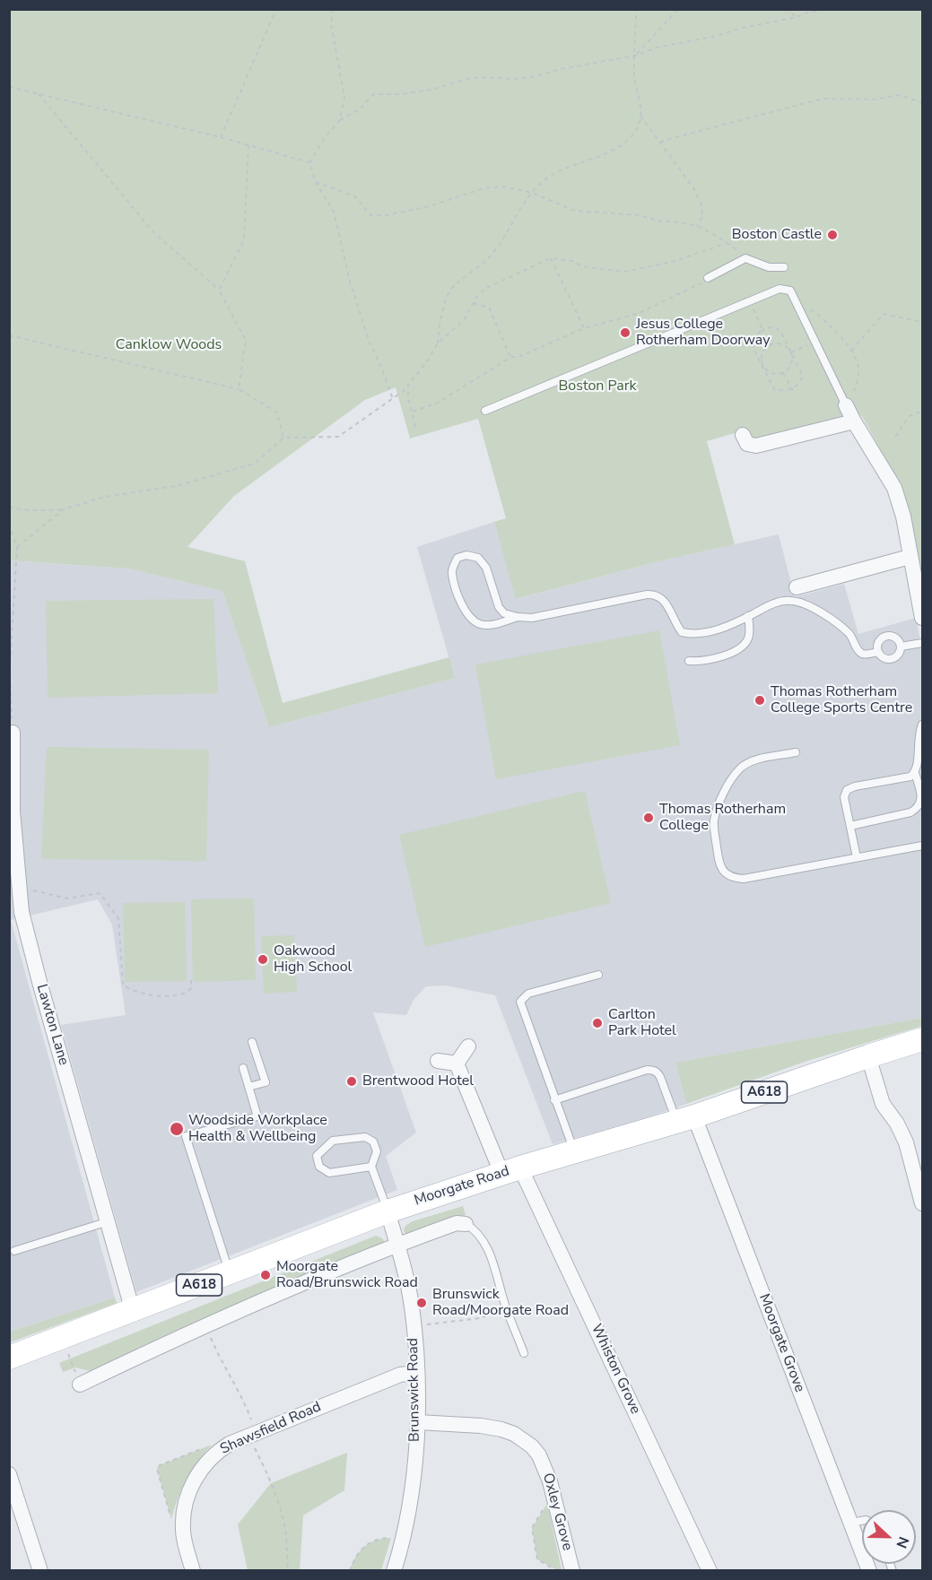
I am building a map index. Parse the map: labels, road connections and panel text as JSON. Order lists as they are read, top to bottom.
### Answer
{
  "streets": {
    "main road": ["A618", "Moorgate Road"],
    "street": [
      "Lawton Lane",
      "Moorgate Grove",
      "Whiston Grove",
      "Brunswick Road",
      "Shawsfield Road",
      "Oxley Grove"
    ]
  },
  "crossings": [
    ["Lawton Lane", "Moorgate Road"],
    ["Moorgate Road", "Moorgate Grove"],
    ["Moorgate Road", "Whiston Grove"],
    ["Moorgate Road", "Brunswick Road"],
    ["Brunswick Road", "Shawsfield Road"],
    ["Brunswick Road", "Oxley Grove"]
  ],
  "parks": ["Canklow Woods", "Boston Park"],
  "places": [
    "Boston Castle",
    "Jesus College Rotherham Doorway",
    "Thomas Rotherham College Sports Centre",
    "Thomas Rotherham College",
    "Oakwood High School",
    "Carlton Park Hotel",
    "Brentwood Hotel",
    "Woodside Workplace Health & Wellbeing",
    "Moorgate Road/Brunswick Road",
    "Brunswick Road/Moorgate Road"
  ],
  "north": "right"
}
